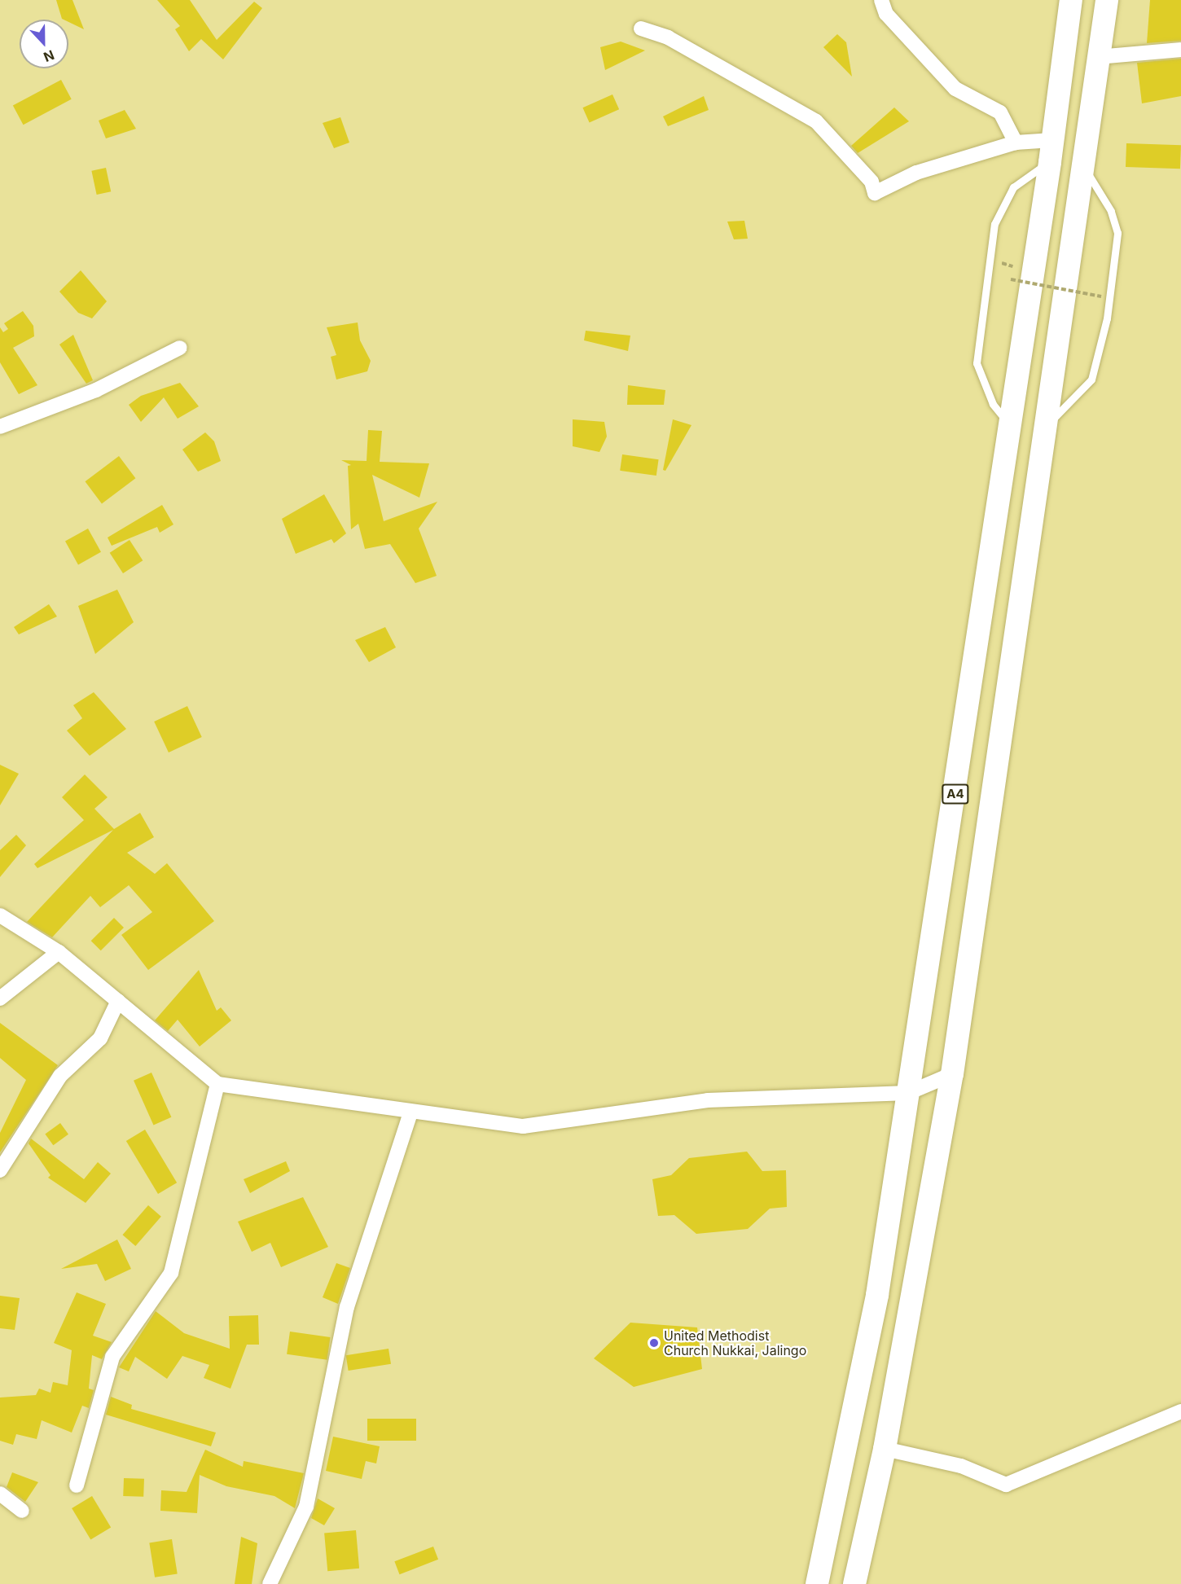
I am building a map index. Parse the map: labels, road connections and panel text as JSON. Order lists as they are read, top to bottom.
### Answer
{
  "streets": {
    "highway": ["A4"]
  },
  "places": ["United Methodist Church Nukkai, Jalingo"],
  "north": "bottom"
}
